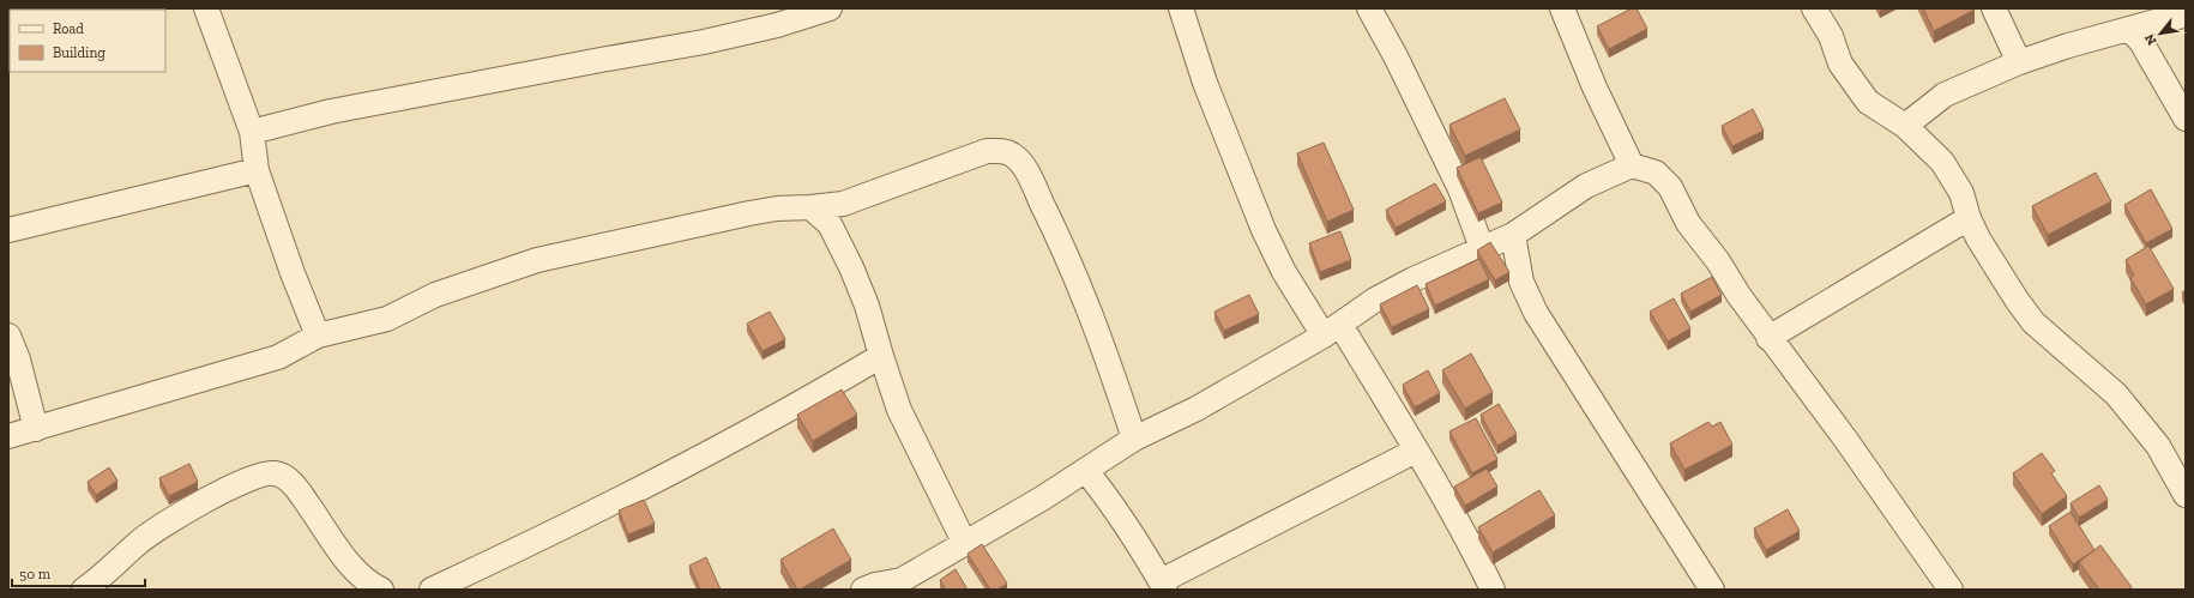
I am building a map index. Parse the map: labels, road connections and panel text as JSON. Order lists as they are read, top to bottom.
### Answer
{
  "legend": ["Road", "Building"],
  "scale_bar": "50 m",
  "north": "bottom left"
}
